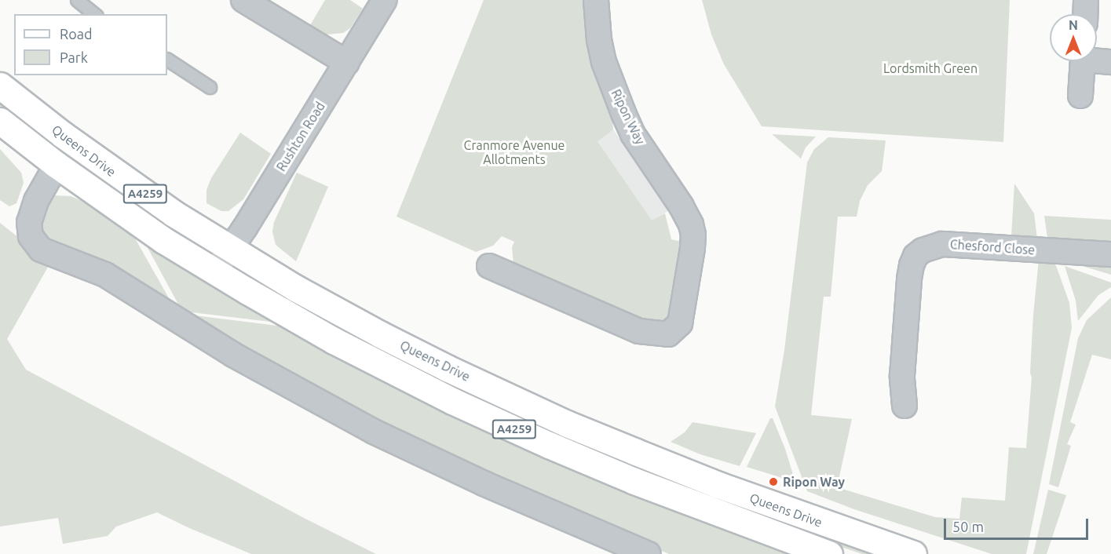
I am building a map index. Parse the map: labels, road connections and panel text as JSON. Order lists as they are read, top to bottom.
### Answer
{
  "streets": {
    "main road": ["Queens Drive", "A4259"],
    "street": ["Ripon Way", "Rushton Road", "Chesford Close"]
  },
  "crossings": [
    ["Rushton Road", "Queens Drive"]
  ],
  "parks": ["Lordsmith Green", "Cranmore Avenue Allotments"],
  "places": ["Ripon Way"],
  "legend": ["Road", "Park"],
  "scale_bar": "50 m",
  "north": "top"
}
